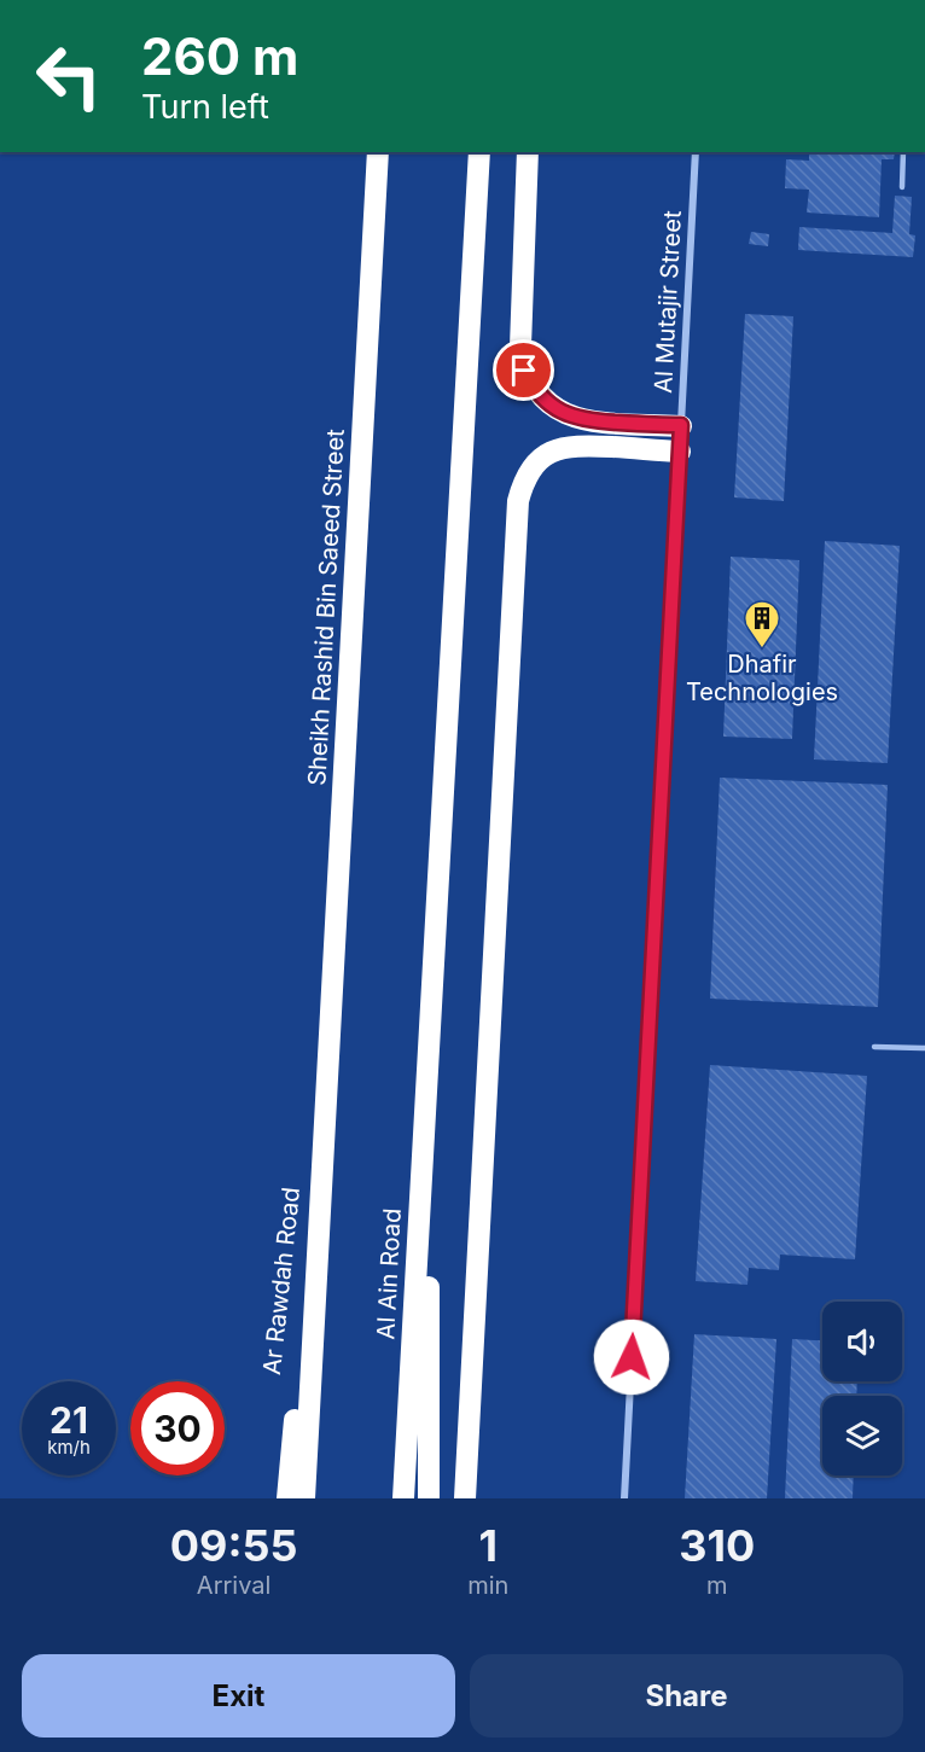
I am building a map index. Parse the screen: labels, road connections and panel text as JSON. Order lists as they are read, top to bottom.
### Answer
{
  "streets": {
    "highway": ["Sheikh Rashid Bin Saeed Street", "Al Ain Road", "Ar Rawdah Road"],
    "street": ["Al Mutajir Street"]
  },
  "crossings": [
    ["Sheikh Rashid Bin Saeed Street", "Ar Rawdah Road"]
  ],
  "places": {
    "building": ["Dhafir Technologies"]
  },
  "page": {
    "turn": ["260 m", "Turn left"],
    "speed": "21 km/h",
    "limit": "30",
    "eta": [
      "09:55",
      "Arrival",
      "1",
      "min",
      "310",
      "m"
    ],
    "buttons": ["Exit", "Share"]
  }
}
